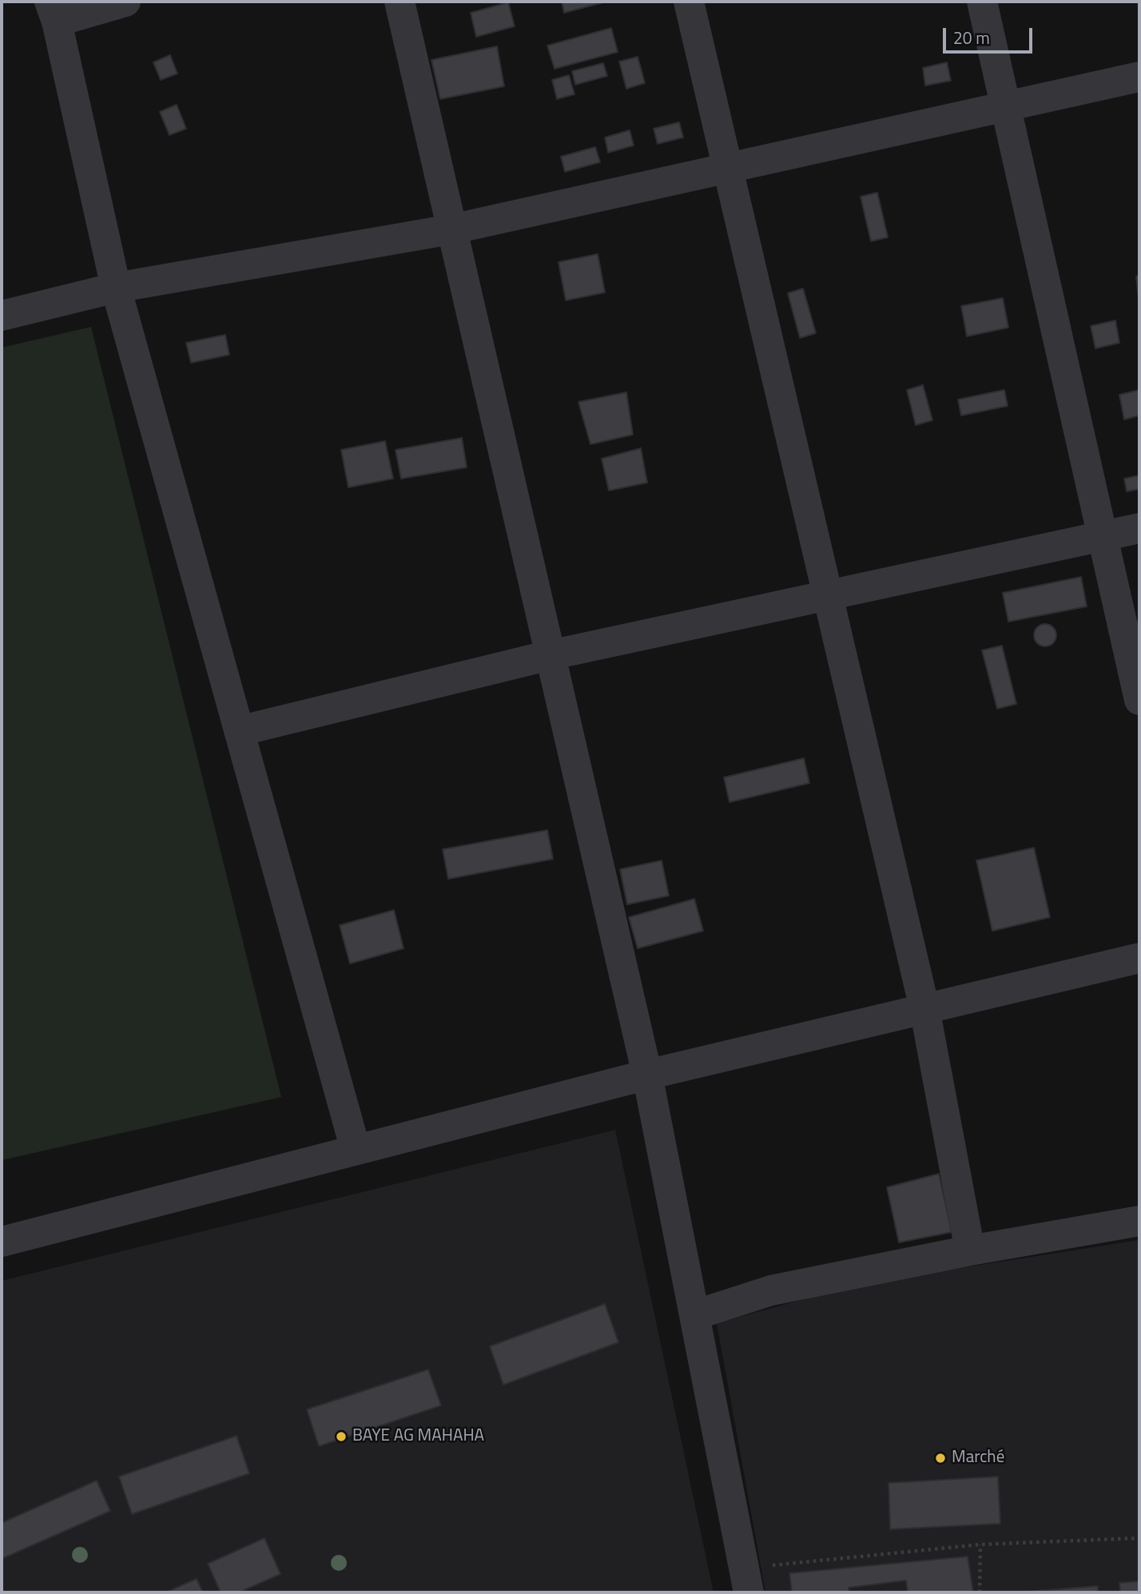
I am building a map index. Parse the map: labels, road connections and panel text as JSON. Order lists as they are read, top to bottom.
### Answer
{
  "places": ["BAYE AG MAHAHA", "Marché"],
  "scale_bar": "20 m"
}
